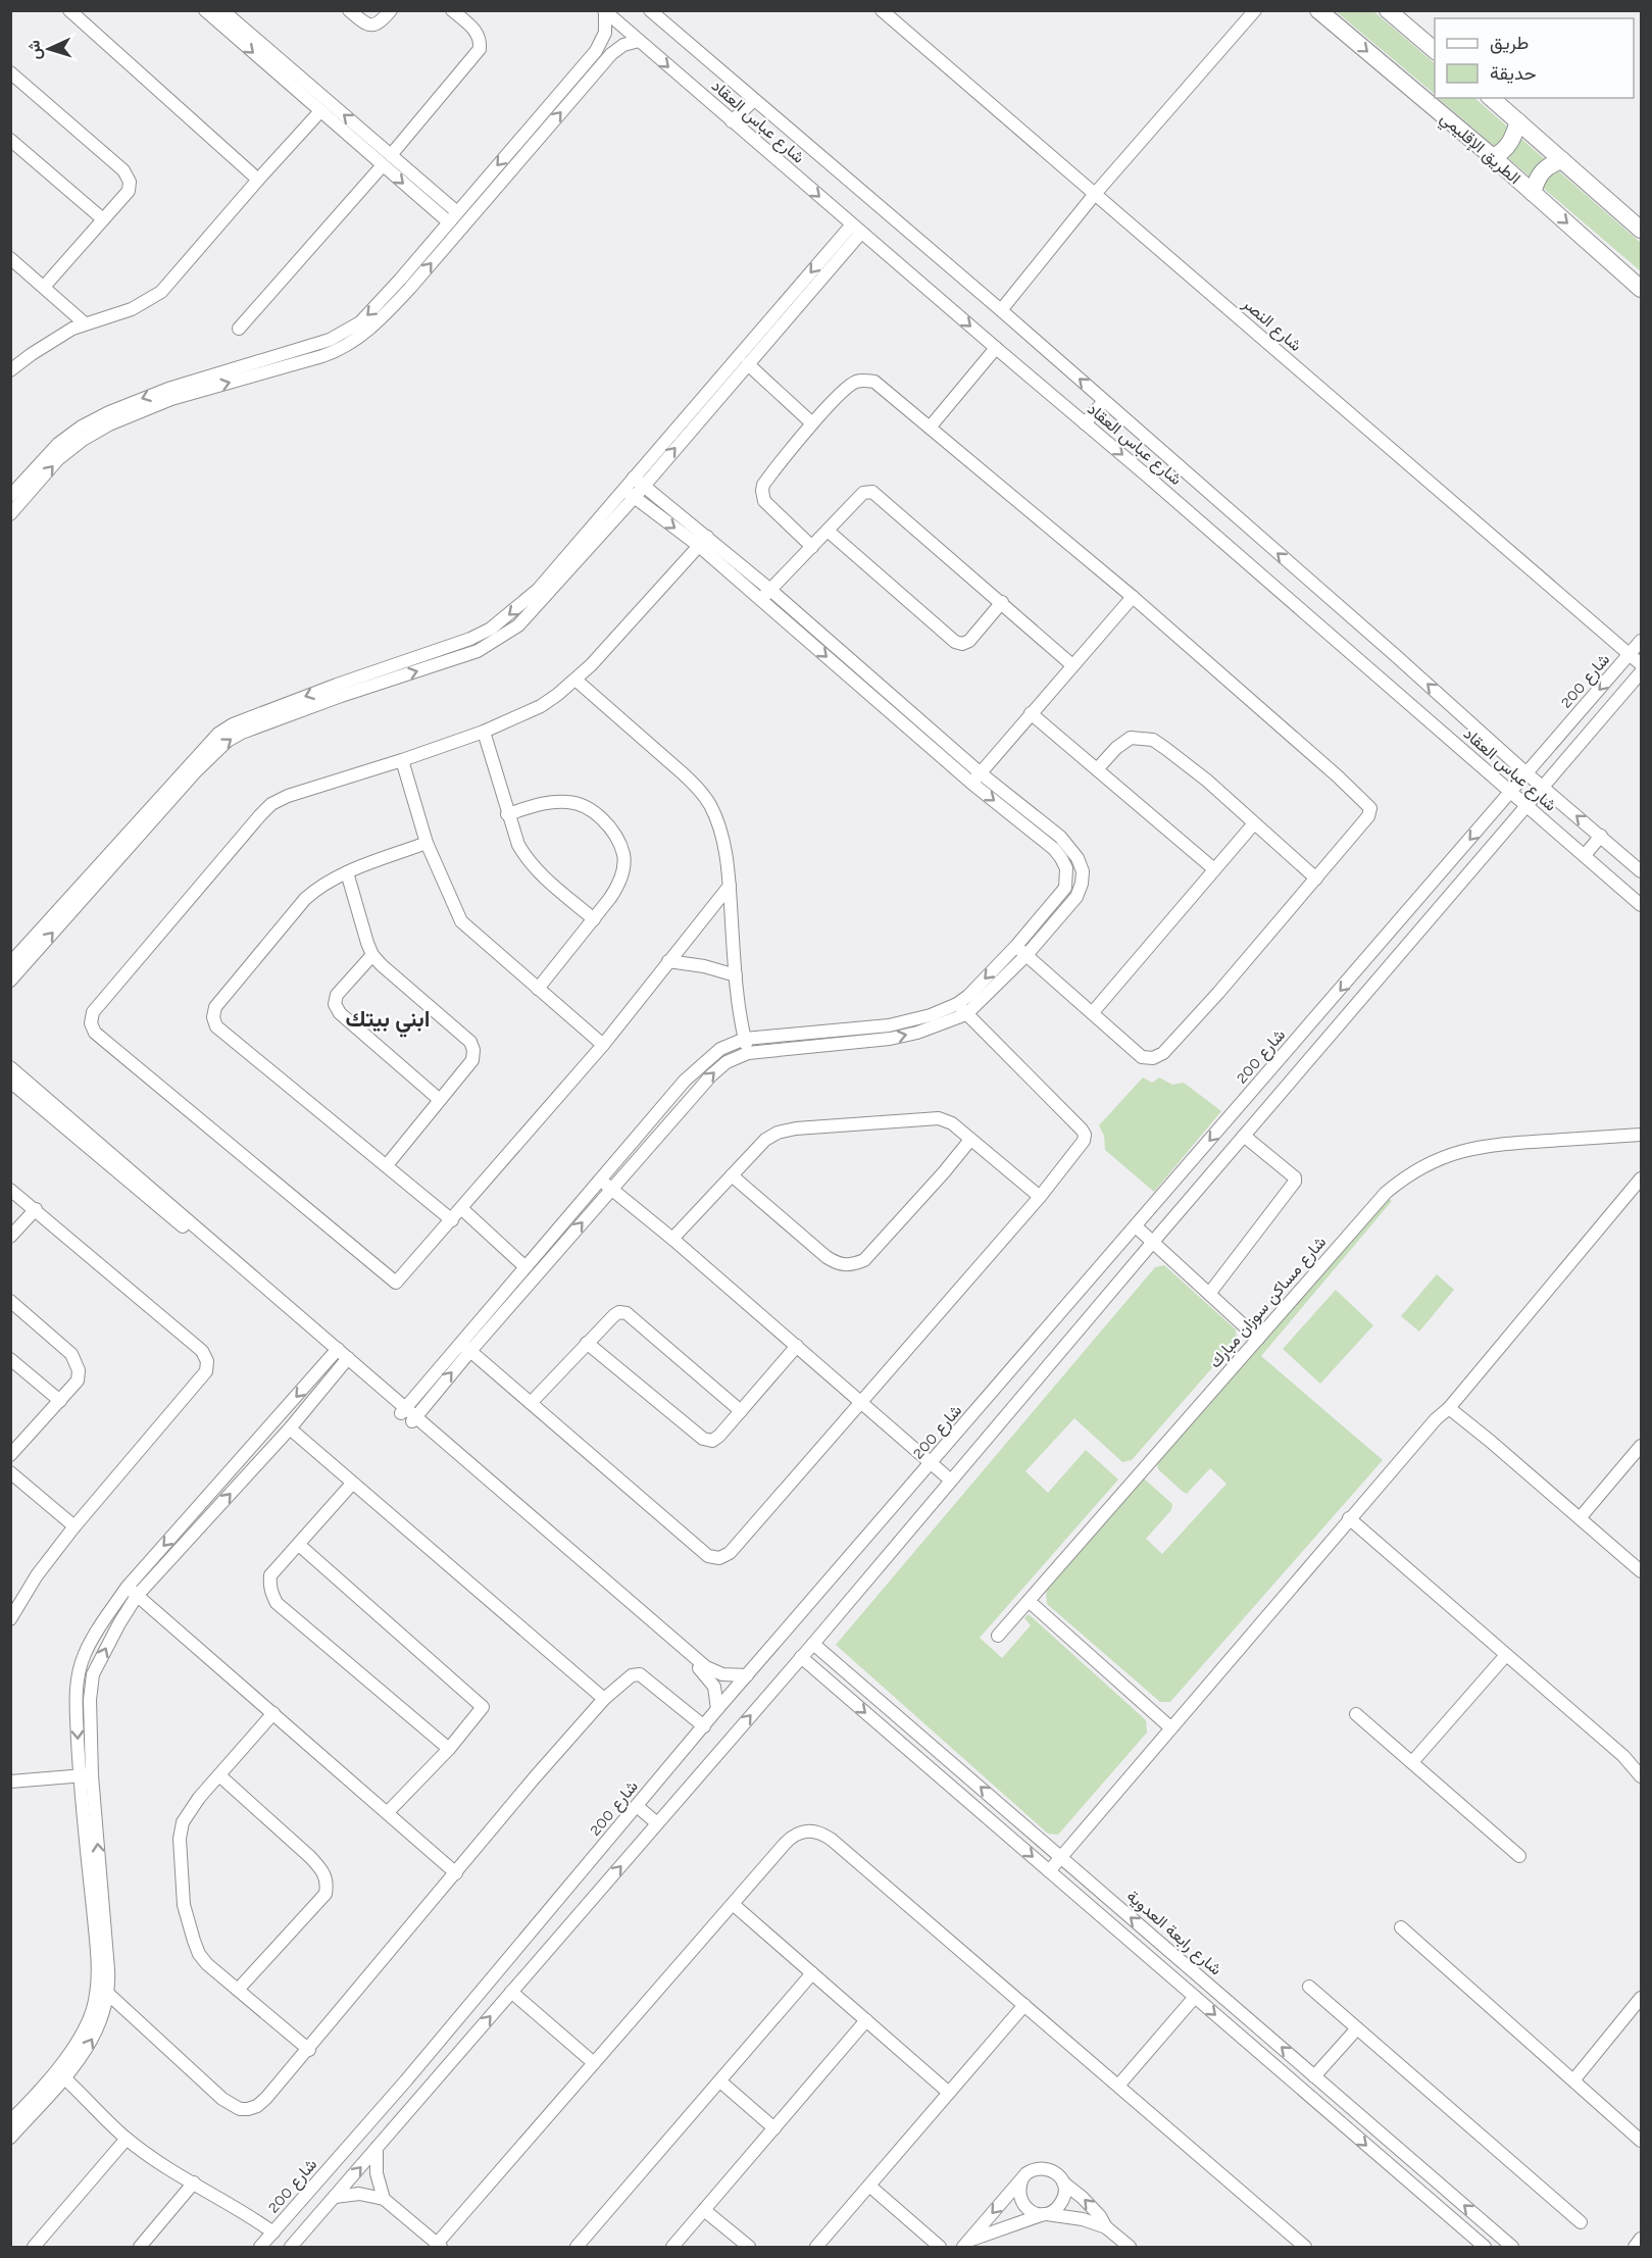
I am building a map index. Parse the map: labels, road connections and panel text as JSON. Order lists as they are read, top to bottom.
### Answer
{
  "streets": {
    "highway": ["الطريق الإقليمي"],
    "street": [
      "شارع عباس العقاد",
      "شارع النصر",
      "شارع 200",
      "شارع مساكن سوزان مبارك",
      "شارع رابعة العدوية"
    ]
  },
  "crossings": [
    ["شارع عباس العقاد", "شارع 200"],
    ["شارع النصر", "شارع 200"]
  ],
  "districts": ["ابني بيتك"],
  "legend": ["طريق", "حديقة"],
  "north": "left"
}
